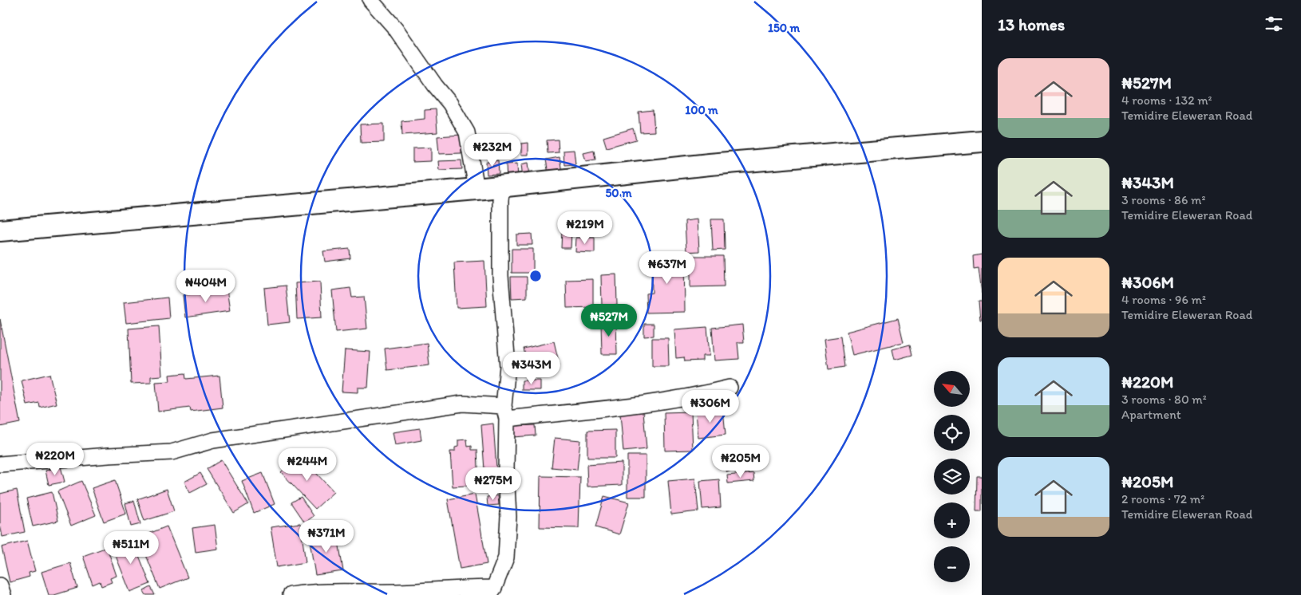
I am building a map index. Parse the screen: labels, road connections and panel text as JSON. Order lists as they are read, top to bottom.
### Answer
{
  "north": "top left",
  "page": {
    "heading": "13 homes",
    "list": [
      {
        "name": "₦527M",
        "note": "4 rooms · 132 m² · Temidire Eleweran Road"
      },
      {
        "name": "₦343M",
        "note": "3 rooms · 86 m² · Temidire Eleweran Road"
      },
      {
        "name": "₦306M",
        "note": "4 rooms · 96 m² · Temidire Eleweran Road"
      },
      {
        "name": "₦220M",
        "note": "3 rooms · 80 m² · Apartment"
      },
      {
        "name": "₦205M",
        "note": "2 rooms · 72 m² · Temidire Eleweran Road"
      }
    ],
    "price": [
      "₦232M",
      "₦219M",
      "₦637M",
      "₦404M",
      "₦527M",
      "₦343M",
      "₦306M",
      "₦220M",
      "₦205M",
      "₦244M",
      "₦275M",
      "₦371M",
      "₦511M"
    ],
    "map_buttons": ["+", "−"]
  },
  "rings": ["150 m", "100 m", "50 m"]
}
